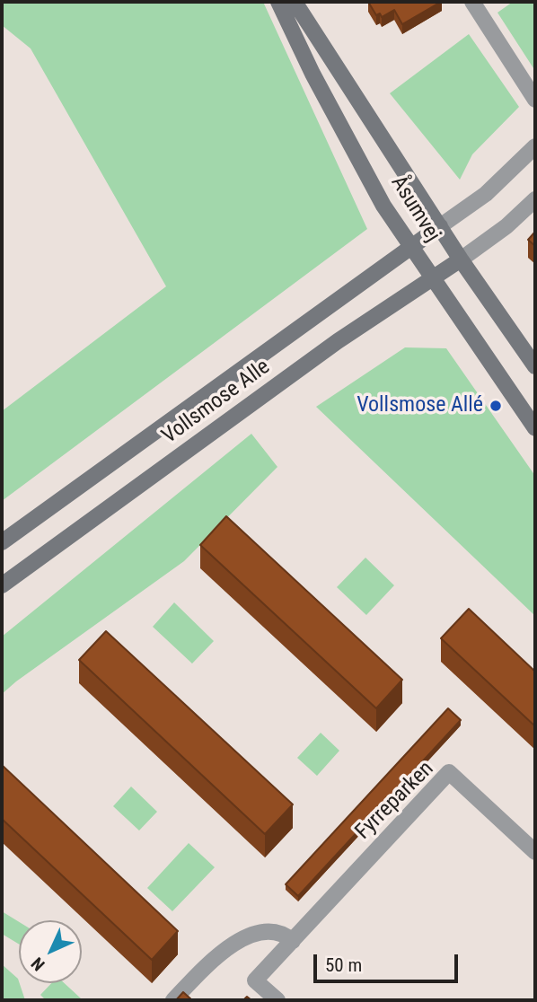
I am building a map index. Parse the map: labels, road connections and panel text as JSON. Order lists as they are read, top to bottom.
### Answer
{
  "streets": {
    "street": ["Åsumvej", "Vollsmose Alle", "Fyrreparken"]
  },
  "crossings": [
    ["Åsumvej", "Vollsmose Alle"]
  ],
  "places": ["Vollsmose Allé"],
  "scale_bar": "50 m",
  "north": "bottom left"
}
